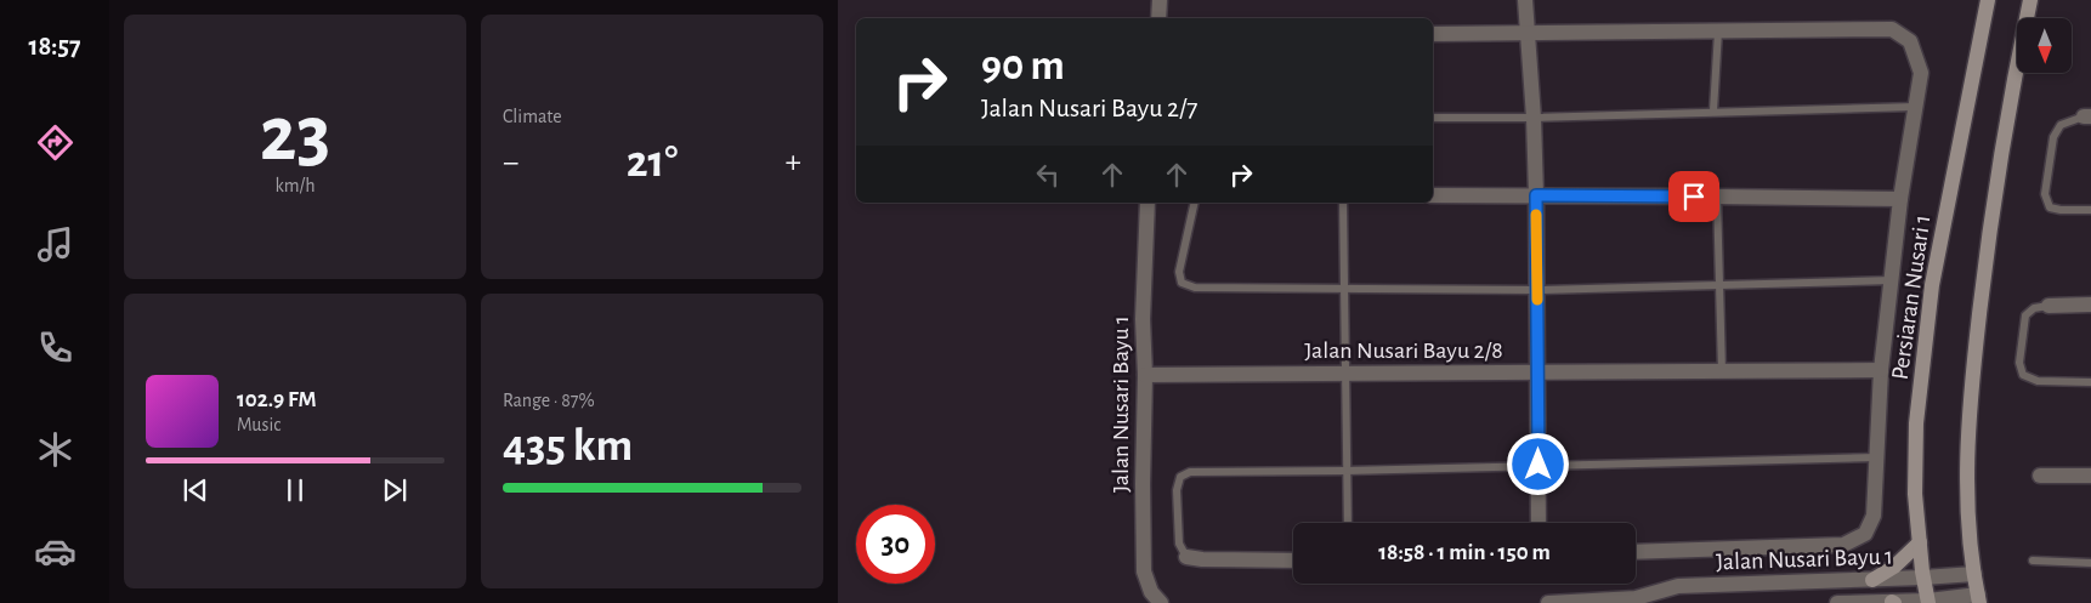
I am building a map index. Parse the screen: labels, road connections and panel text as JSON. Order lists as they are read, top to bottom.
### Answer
{
  "streets": {
    "main road": ["Persiaran Nusari 1"],
    "street": ["Jalan Nusari Bayu 2/8", "Jalan Nusari Bayu 1"]
  },
  "crossings": [
    ["Persiaran Nusari 1", "Jalan Nusari Bayu 1"],
    ["Jalan Nusari Bayu 2/8", "Jalan Nusari Bayu 1"]
  ],
  "north": "bottom",
  "page": {
    "tabs": "18:57",
    "tile": [
      ["23", "km/h"],
      "Climate",
      ["Range · 87%", "435 km"]
    ],
    "turn": ["90 m", "Jalan Nusari Bayu 2/7"],
    "heat": ["−", "21°", "+"],
    "song": ["102.9 FM", "Music"],
    "limit": "30",
    "trip": "18:58 · 1 min · 150 m"
  }
}
